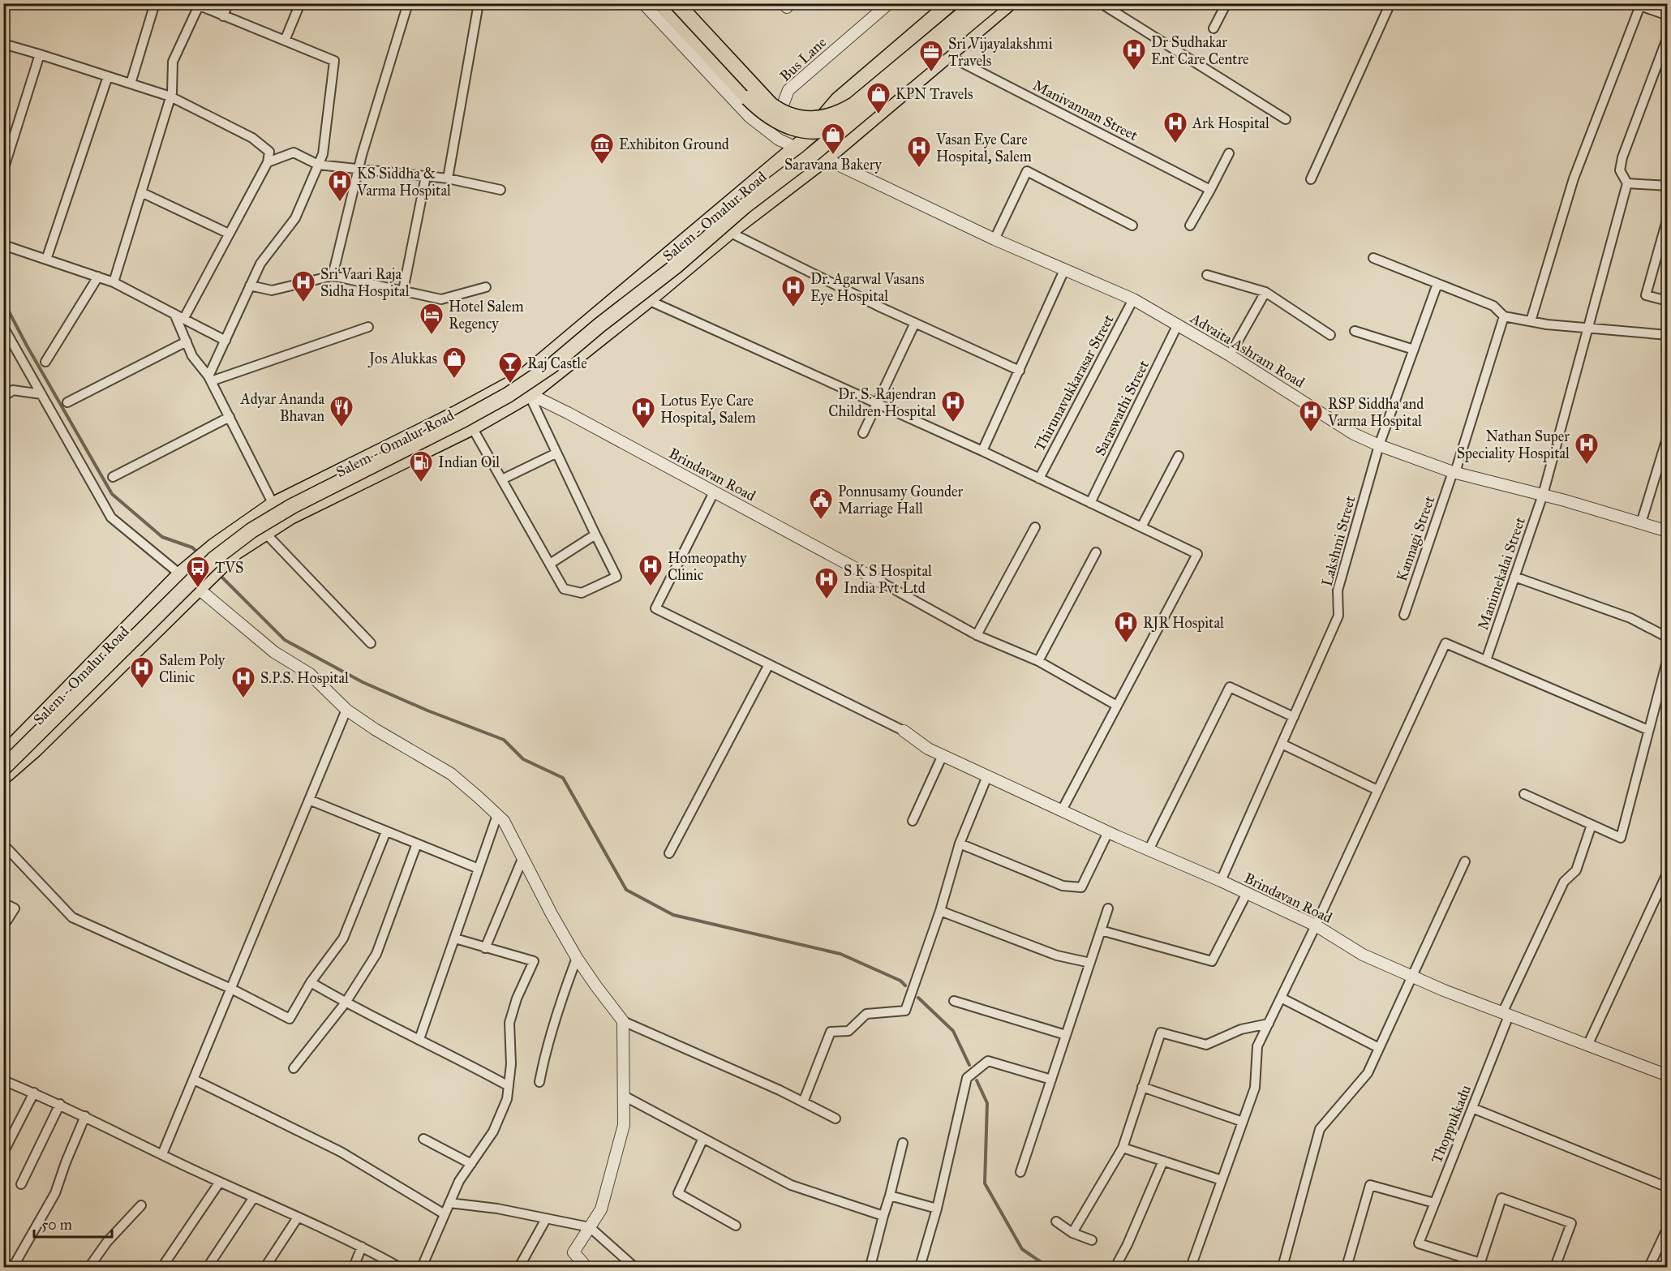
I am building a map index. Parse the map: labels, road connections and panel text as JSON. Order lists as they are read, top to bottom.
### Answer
{
  "streets": {
    "main road": ["Salem - Omalur Road"],
    "street": [
      "Bus Lane",
      "Manivannan Street",
      "Advaita Ashram Road",
      "Thirunavukkarasar Street",
      "Saraswathi Street",
      "Brindavan Road",
      "Kannagi Street",
      "Lakshmi Street",
      "Manimekalai Street",
      "Thoppukkadu"
    ]
  },
  "crossings": [
    ["Bus Lane", "Salem - Omalur Road"],
    ["Bus Lane", "Advaita Ashram Road"],
    ["Salem - Omalur Road", "Advaita Ashram Road"],
    ["Advaita Ashram Road", "Thirunavukkarasar Street"],
    ["Advaita Ashram Road", "Saraswathi Street"],
    ["Advaita Ashram Road", "Kannagi Street"],
    ["Advaita Ashram Road", "Lakshmi Street"],
    ["Advaita Ashram Road", "Manimekalai Street"],
    ["Brindavan Road", "Lakshmi Street"],
    ["Brindavan Road", "Thoppukkadu"]
  ],
  "places": {
    "hospital": [
      "Dr Sudhakar Ent Care Centre",
      "Ark Hospital",
      "Vasan Eye Care Hospital, Salem",
      "KS Siddha & Varma Hospital",
      "Sri Vaari Raja Sidha Hospital",
      "Dr. Agarwal Vasans Eye Hospital",
      "Dr. S. Rajendran Children Hospital",
      "Lotus Eye Care Hospital, Salem",
      "RSP Siddha and Varma Hospital",
      "Nathan Super Speciality Hospital",
      "Homeopathy Clinic",
      "S K S Hospital India Pvt Ltd",
      "RJR Hospital",
      "Salem Poly Clinic",
      "S.P.S. Hospital"
    ],
    "office": ["Sri Vijayalakshmi Travels"],
    "shop": ["KPN Travels", "Saravana Bakery", "Jos Alukkas"],
    "museum": ["Exhibiton Ground"],
    "hotel": ["Hotel Salem Regency"],
    "bar": ["Raj Castle"],
    "restaurant": ["Adyar Ananda Bhavan"],
    "fuel station": ["Indian Oil"],
    "public building": ["Ponnusamy Gounder Marriage Hall"],
    "bus stop": ["TVS"]
  },
  "scale_bar": "50 m"
}
